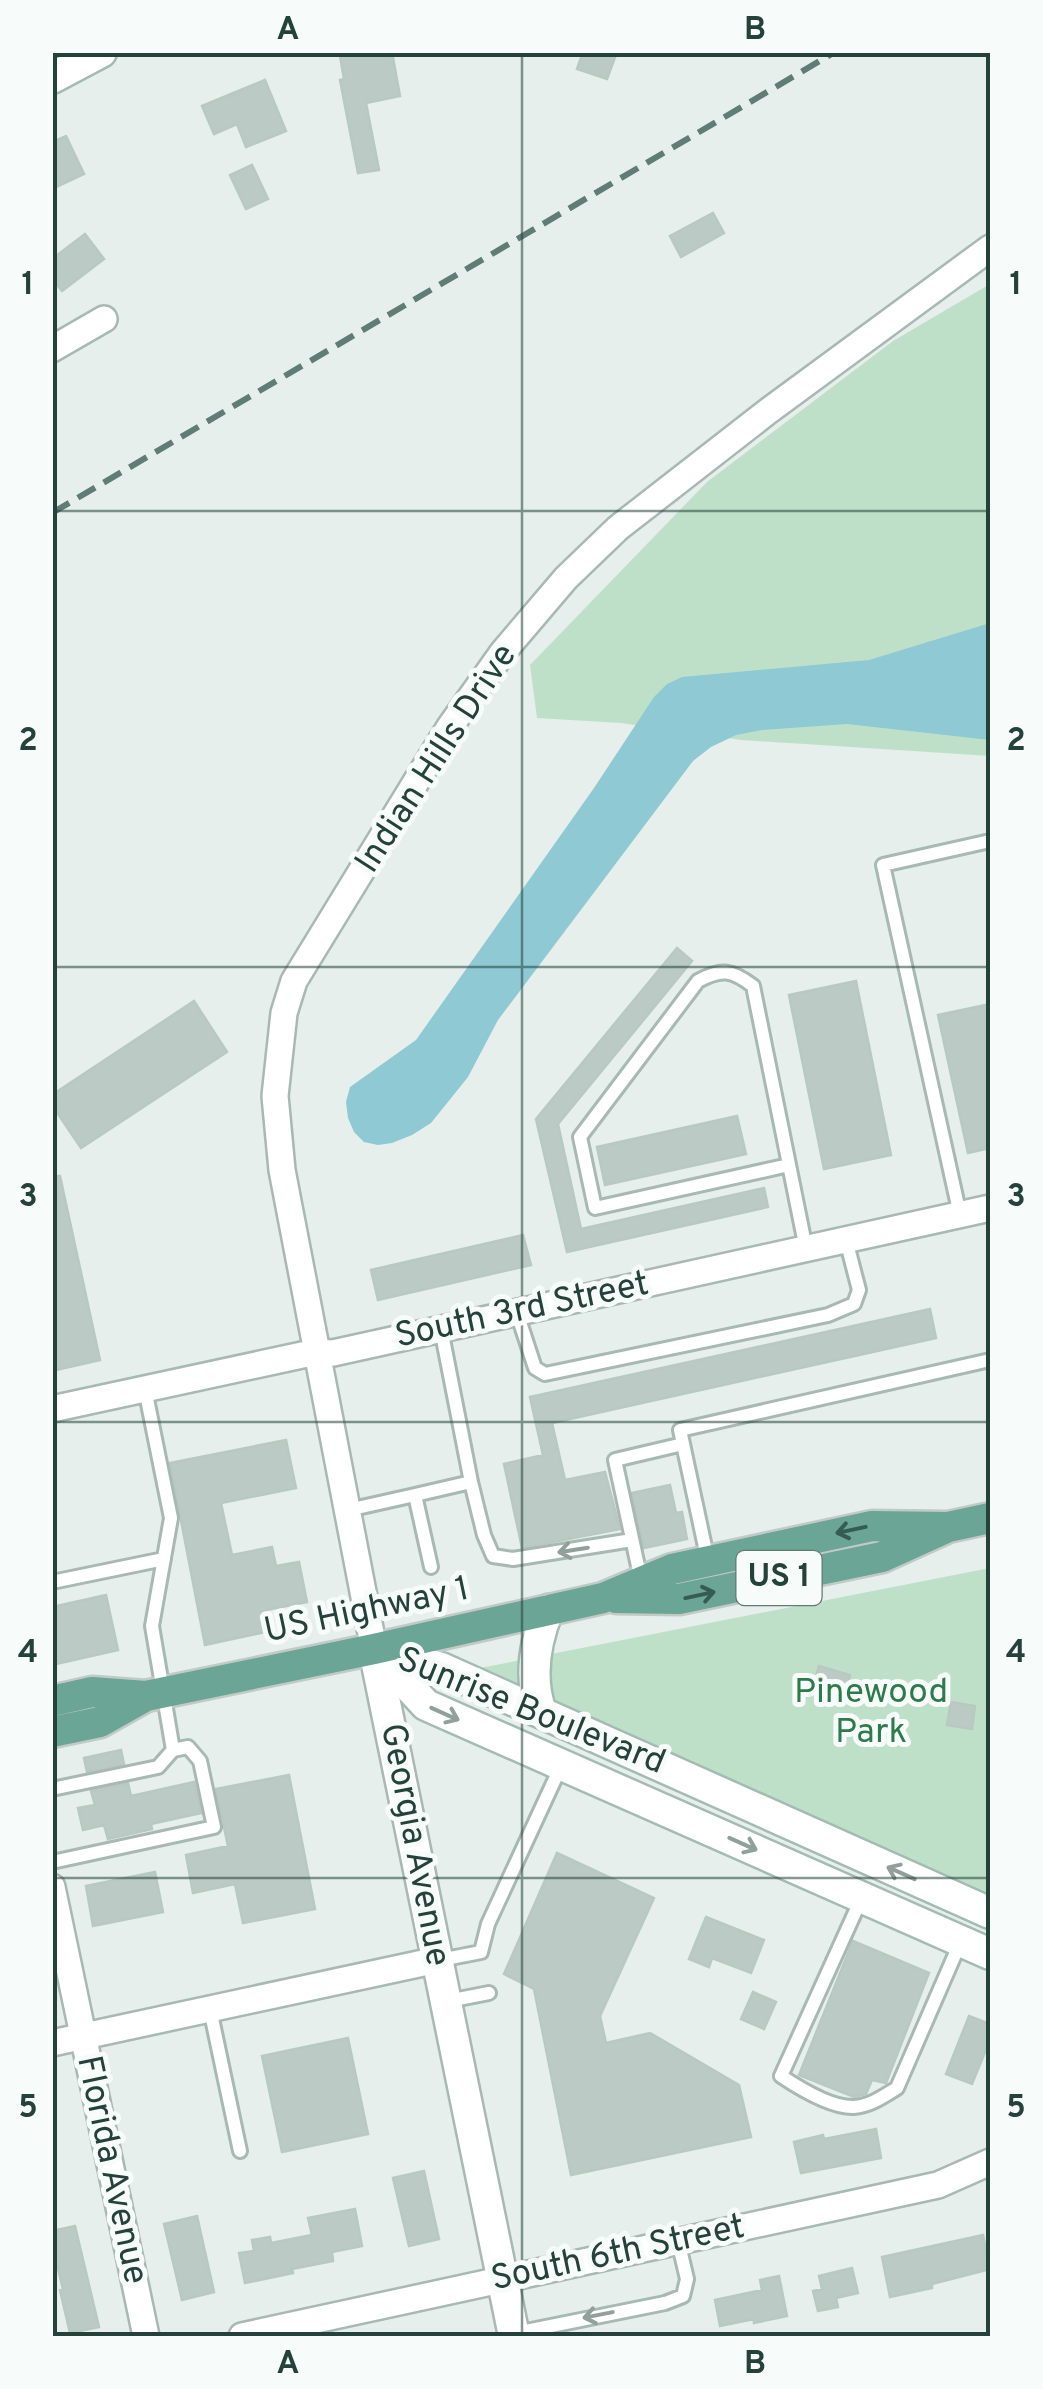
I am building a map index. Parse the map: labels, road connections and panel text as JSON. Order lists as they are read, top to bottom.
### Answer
{
  "streets": {
    "main road": [
      "US 1",
      "US Highway 1",
      "Sunrise Boulevard",
      "Georgia Avenue"
    ],
    "street": [
      "Indian Hills Drive",
      "South 3rd Street",
      "Florida Avenue",
      "South 6th Street"
    ]
  },
  "crossings": [
    ["Indian Hills Drive", "South 3rd Street"],
    ["Indian Hills Drive", "Georgia Avenue"],
    ["South 3rd Street", "Georgia Avenue"],
    ["US Highway 1", "Sunrise Boulevard"],
    ["US Highway 1", "Georgia Avenue"],
    ["Sunrise Boulevard", "Georgia Avenue"],
    ["Georgia Avenue", "South 6th Street"]
  ],
  "parks": ["Pinewood Park"],
  "grid": {
    "columns": ["A", "B"],
    "rows": [
      "1",
      "2",
      "3",
      "4",
      "5"
    ]
  }
}
